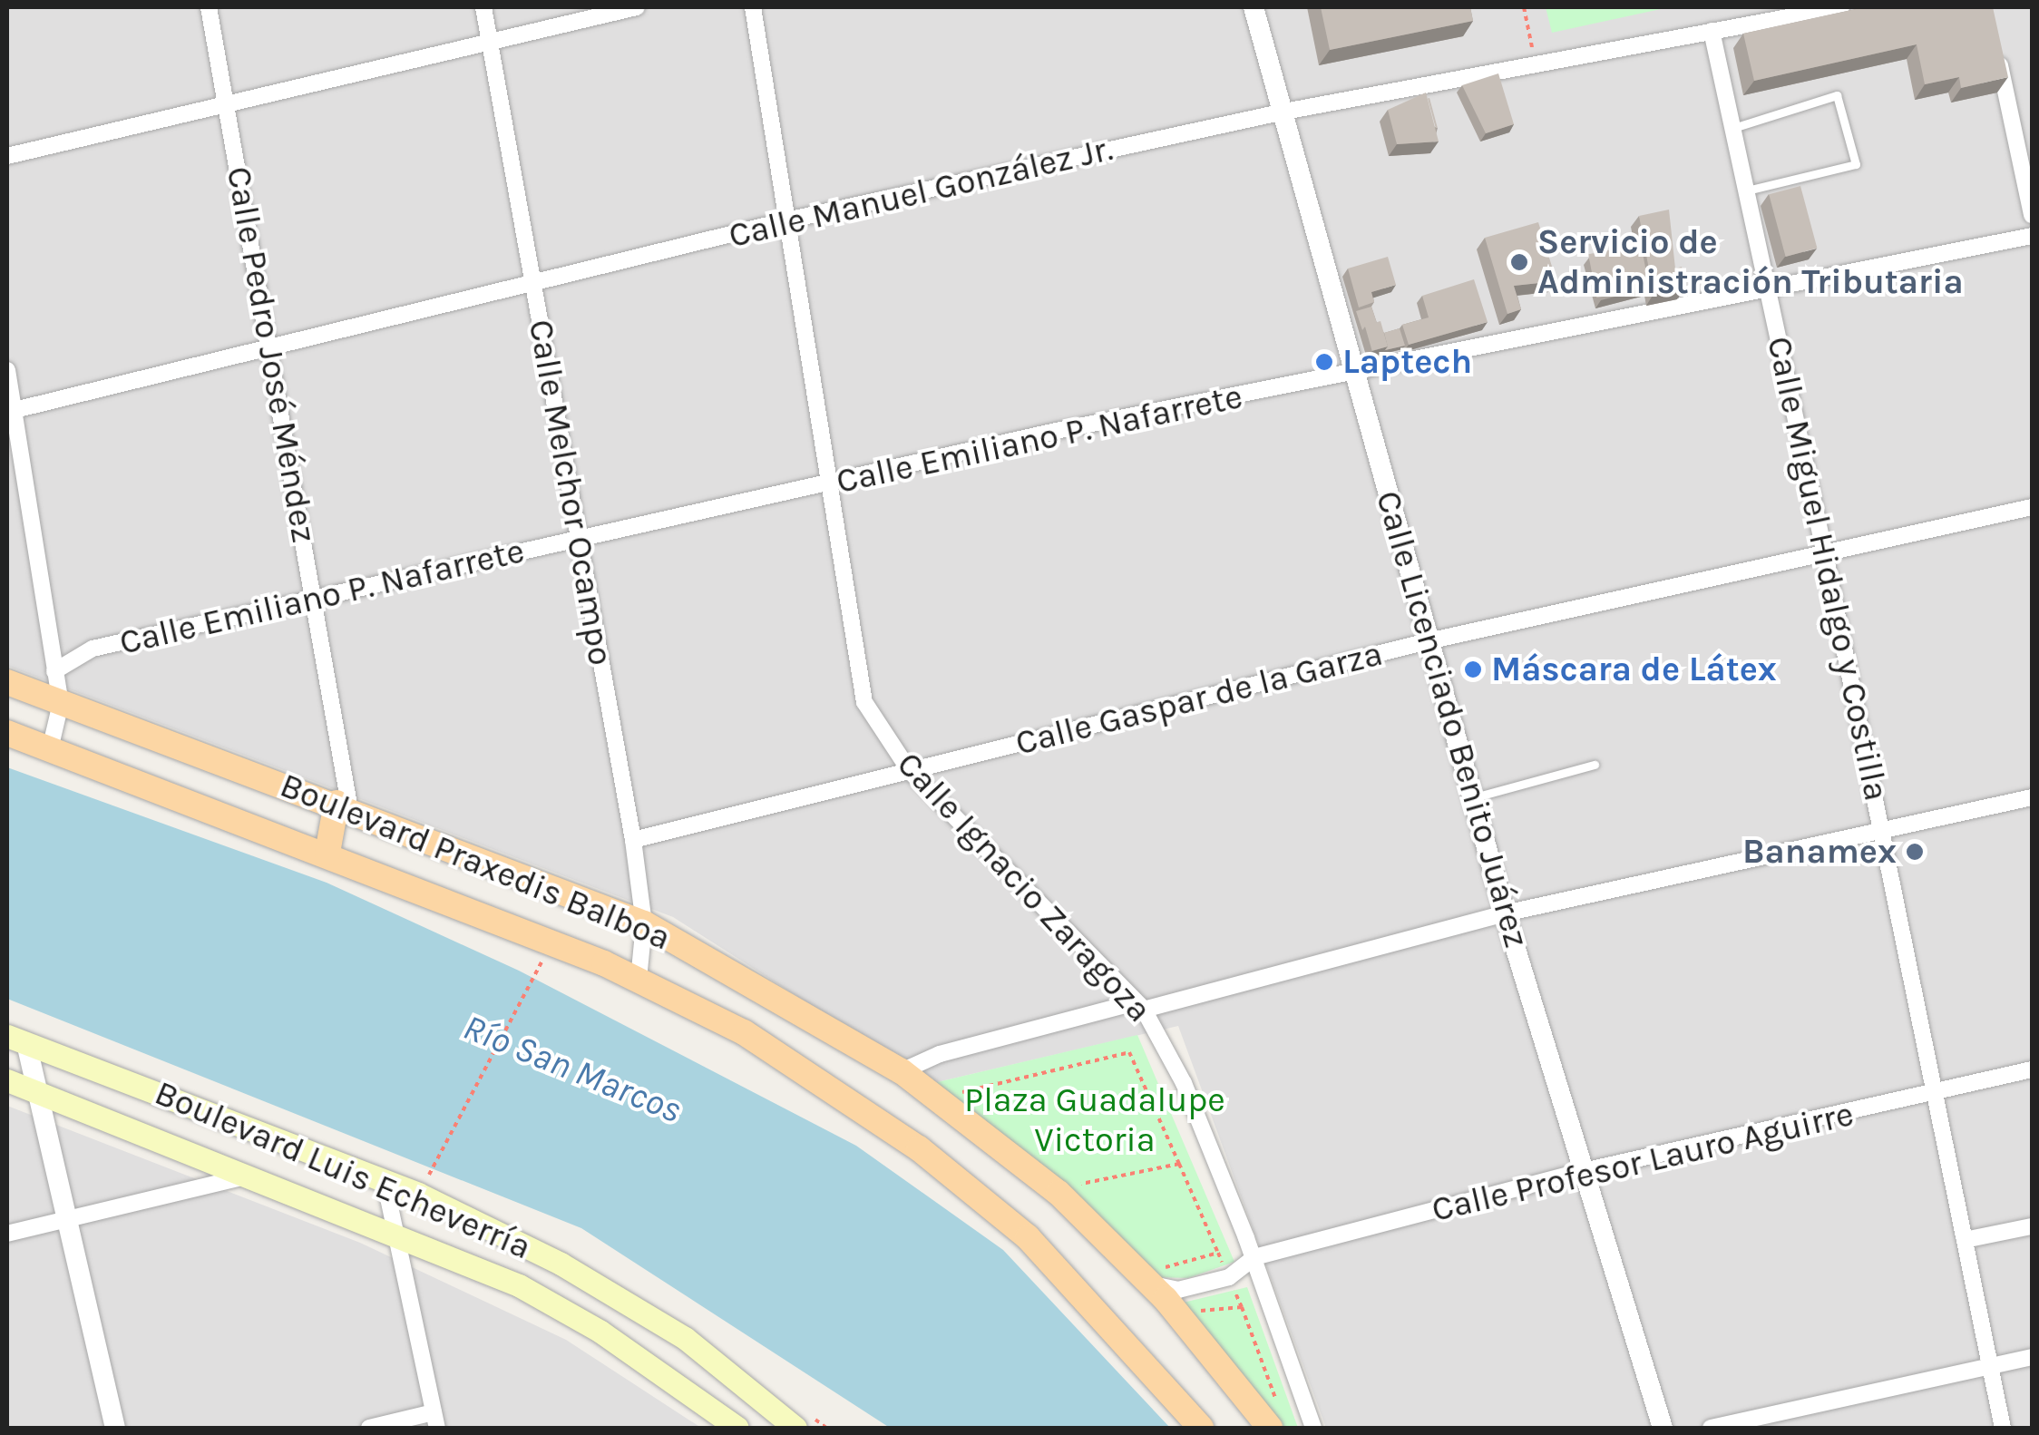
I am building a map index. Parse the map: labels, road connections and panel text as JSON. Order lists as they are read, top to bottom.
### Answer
{
  "streets": {
    "main road": ["Boulevard Praxedis Balboa", "Boulevard Luis Echeverría"],
    "street": [
      "Calle Manuel González Jr.",
      "Calle Pedro José Méndez",
      "Calle Emiliano P. Nafarrete",
      "Calle Melchor Ocampo",
      "Calle Miguel Hidalgo y Costilla",
      "Calle Gaspar de la Garza",
      "Calle Licenciado Benito Juárez",
      "Calle Ignacio Zaragoza",
      "Calle Profesor Lauro Aguirre"
    ]
  },
  "crossings": [
    ["Calle Manuel González Jr.", "Calle Pedro José Méndez"],
    ["Calle Manuel González Jr.", "Calle Melchor Ocampo"],
    ["Calle Manuel González Jr.", "Calle Miguel Hidalgo y Costilla"],
    ["Calle Manuel González Jr.", "Calle Licenciado Benito Juárez"],
    ["Calle Manuel González Jr.", "Calle Ignacio Zaragoza"],
    ["Calle Pedro José Méndez", "Calle Emiliano P. Nafarrete"],
    ["Calle Pedro José Méndez", "Boulevard Praxedis Balboa"],
    ["Calle Emiliano P. Nafarrete", "Calle Melchor Ocampo"],
    ["Calle Emiliano P. Nafarrete", "Calle Miguel Hidalgo y Costilla"],
    ["Calle Emiliano P. Nafarrete", "Calle Licenciado Benito Juárez"],
    ["Calle Emiliano P. Nafarrete", "Calle Ignacio Zaragoza"],
    ["Calle Melchor Ocampo", "Calle Gaspar de la Garza"],
    ["Calle Melchor Ocampo", "Boulevard Praxedis Balboa"],
    ["Calle Miguel Hidalgo y Costilla", "Calle Gaspar de la Garza"],
    ["Calle Miguel Hidalgo y Costilla", "Calle Profesor Lauro Aguirre"],
    ["Calle Gaspar de la Garza", "Calle Licenciado Benito Juárez"],
    ["Calle Gaspar de la Garza", "Calle Ignacio Zaragoza"],
    ["Calle Licenciado Benito Juárez", "Calle Profesor Lauro Aguirre"],
    ["Calle Ignacio Zaragoza", "Calle Profesor Lauro Aguirre"]
  ],
  "water": ["Río San Marcos"],
  "parks": ["Plaza Guadalupe Victoria"],
  "places": [
    "Servicio de Administración Tributaria",
    "Laptech",
    "Máscara de Látex",
    "Banamex"
  ]
}
